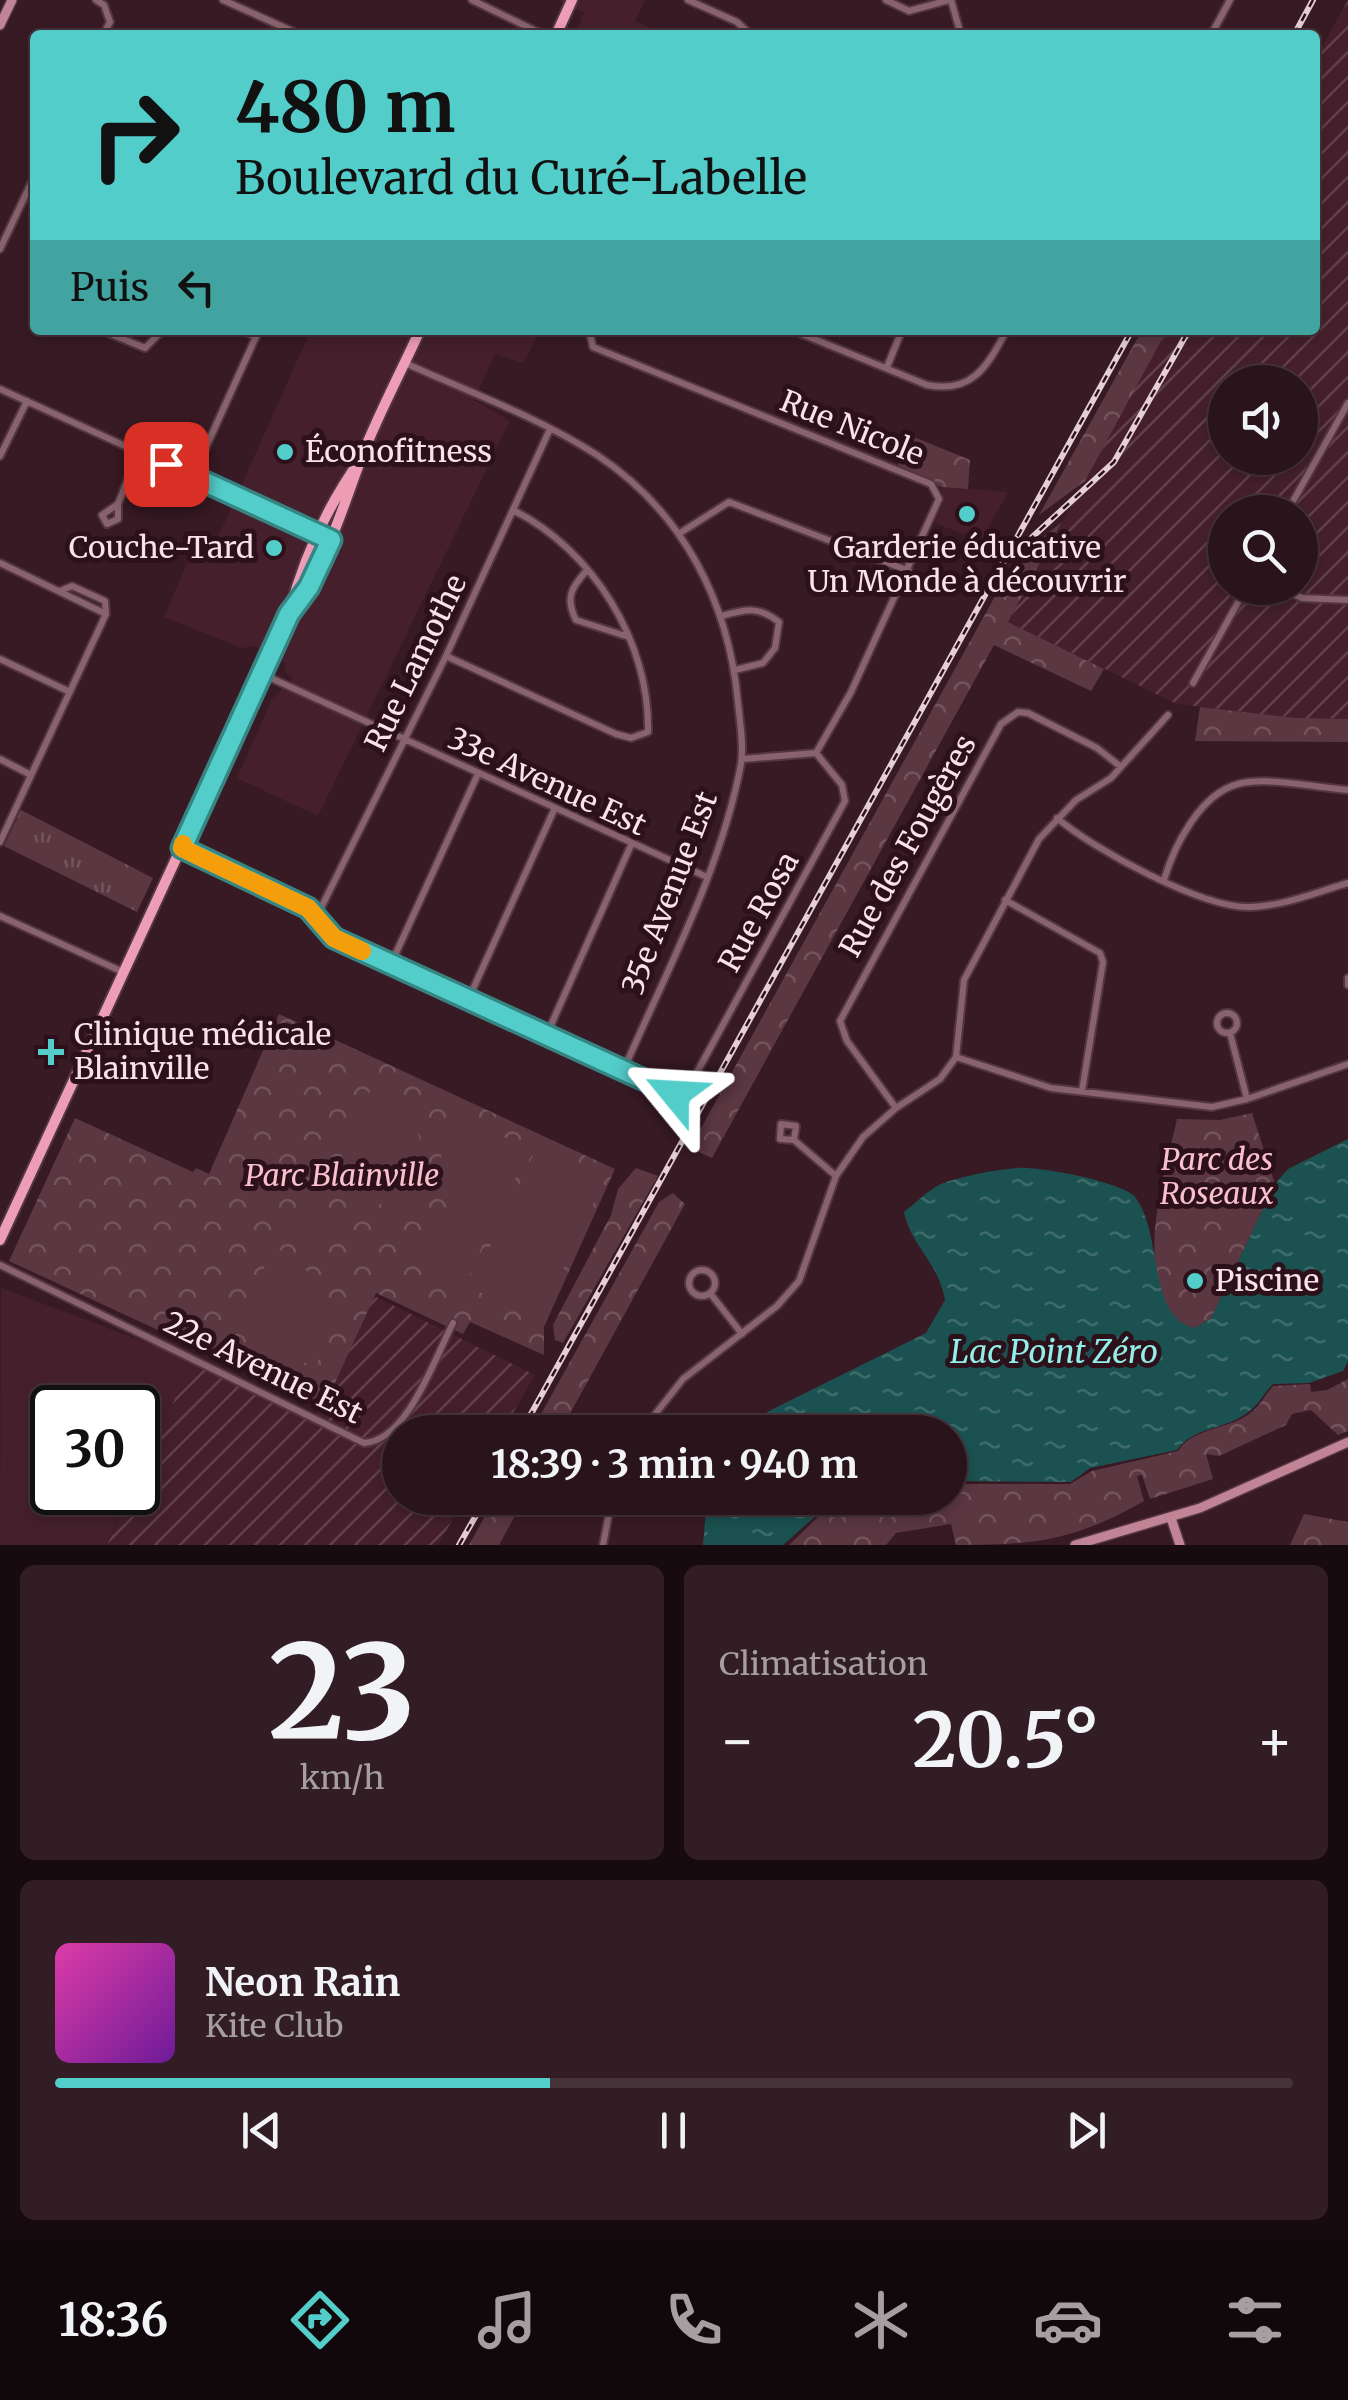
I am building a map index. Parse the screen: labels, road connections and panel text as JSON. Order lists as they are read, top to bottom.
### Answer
{
  "streets": {
    "street": [
      "Rue Nicole",
      "Rue Lamothe",
      "33e Avenue Est",
      "Rue des Fougères",
      "35e Avenue Est",
      "Rue Rosa",
      "22e Avenue Est"
    ]
  },
  "crossings": [
    ["Rue Nicole", "Rue Rosa"],
    ["Rue Lamothe", "33e Avenue Est"],
    ["Rue Lamothe", "35e Avenue Est"],
    ["33e Avenue Est", "35e Avenue Est"],
    ["35e Avenue Est", "Rue Rosa"]
  ],
  "water": ["Lac Point Zéro"],
  "parks": ["Parc des Roseaux", "Parc Blainville"],
  "places": {
    "other": [
      "Éconofitness",
      "Garderie éducative Un Monde à découvrir",
      "Couche-Tard",
      "Piscine"
    ],
    "health": ["Clinique médicale Blainville"]
  },
  "page": {
    "turn": ["480 m", "Boulevard du Curé-Labelle"],
    "then": "Puis",
    "limit": "30",
    "trip": "18:39 · 3 min · 940 m",
    "tile": [
      ["23", "km/h"],
      "Climatisation"
    ],
    "heat": ["−", "20.5°", "+"],
    "song": ["Neon Rain", "Kite Club"],
    "tabs": "18:36"
  }
}
